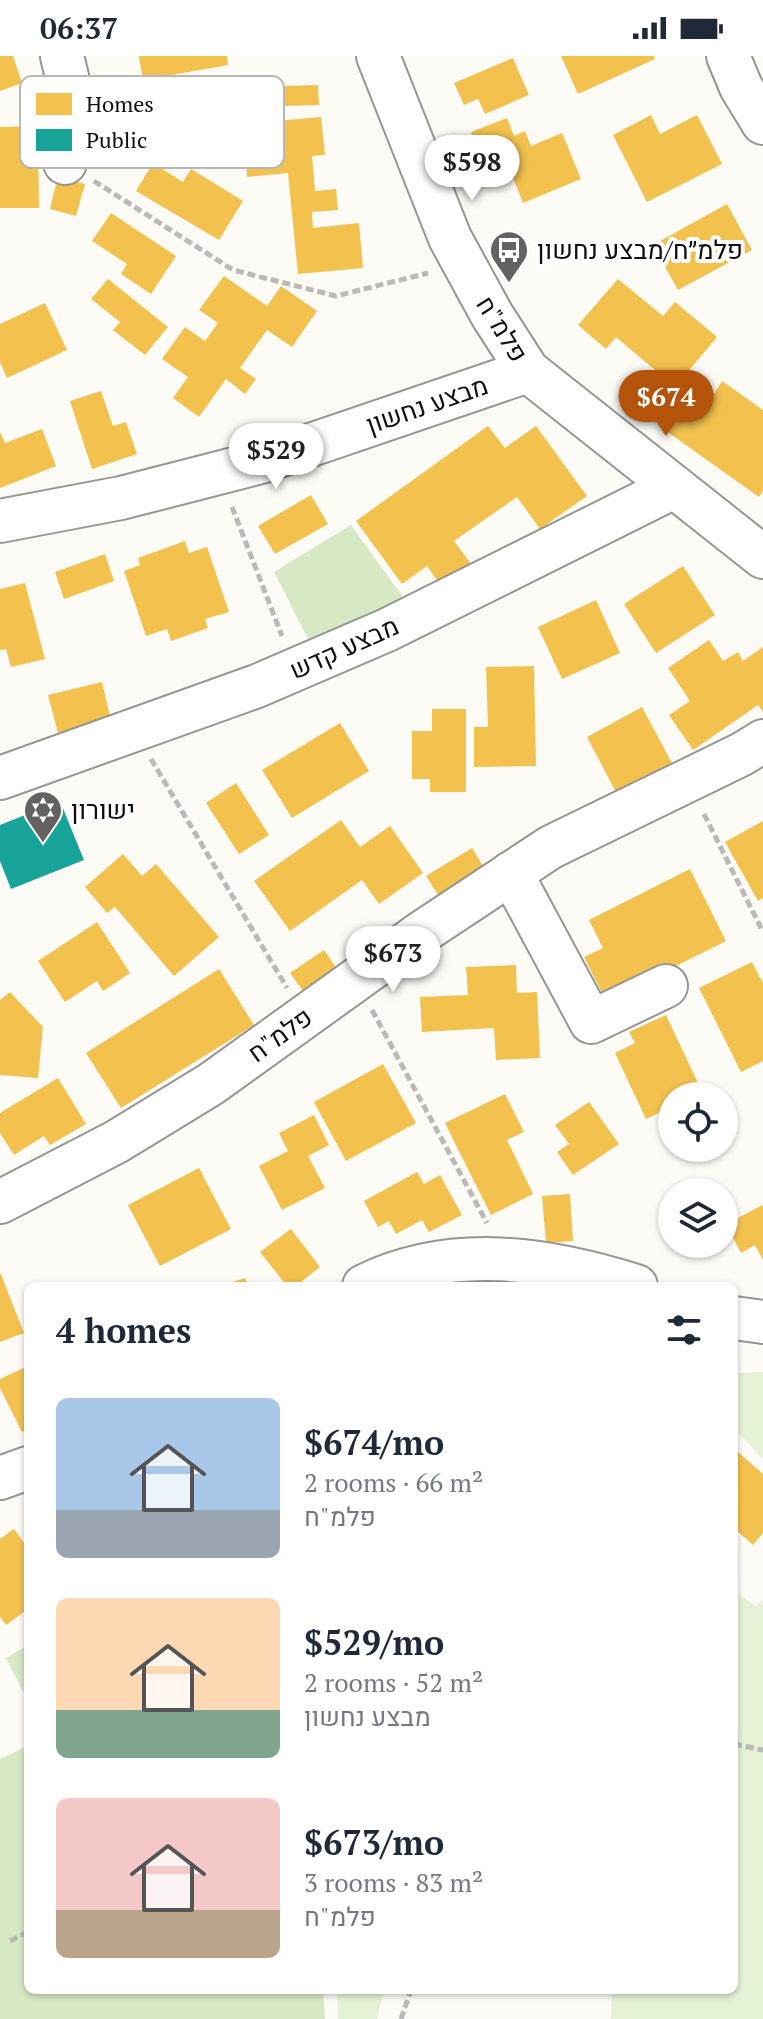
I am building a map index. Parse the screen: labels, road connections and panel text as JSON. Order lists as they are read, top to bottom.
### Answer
{
  "streets": {
    "street": ["פלמ\"ח", "מבצע נחשון", "מבצע קדש"]
  },
  "crossings": [
    ["פלמ\"ח", "מבצע נחשון"],
    ["פלמ\"ח", "מבצע קדש"]
  ],
  "places": {
    "bus stop": ["פלמ״ח/מבצע נחשון"],
    "synagogue": ["ישורון"]
  },
  "legend": ["Homes", "Public"],
  "page": {
    "status": "06:37",
    "price": [
      "$598",
      "$674",
      "$529",
      "$673"
    ],
    "heading": "4 homes",
    "list": [
      {
        "name": "$674/mo",
        "note": "2 rooms · 66 m² · פלמ\"ח"
      },
      {
        "name": "$529/mo",
        "note": "2 rooms · 52 m² · מבצע נחשון"
      },
      {
        "name": "$673/mo",
        "note": "3 rooms · 83 m² · פלמ\"ח"
      }
    ]
  }
}
